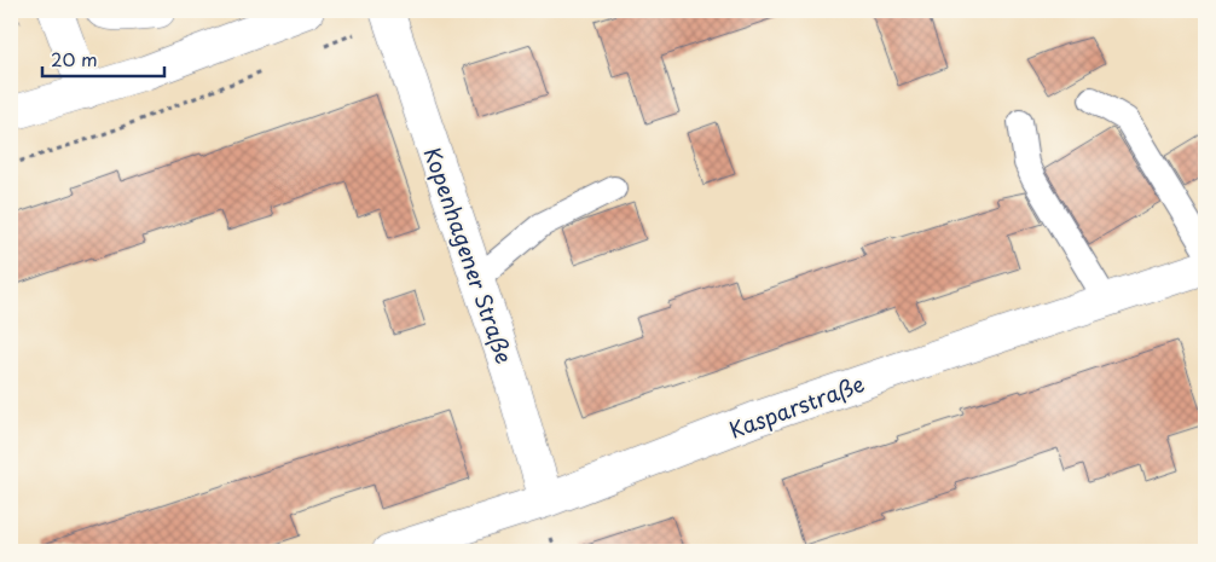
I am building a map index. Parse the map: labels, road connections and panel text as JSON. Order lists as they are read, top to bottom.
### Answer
{
  "streets": {
    "street": ["Kopenhagener Straße", "Kasparstraße"]
  },
  "crossings": [
    ["Kopenhagener Straße", "Kasparstraße"]
  ],
  "scale_bar": "20 m"
}
